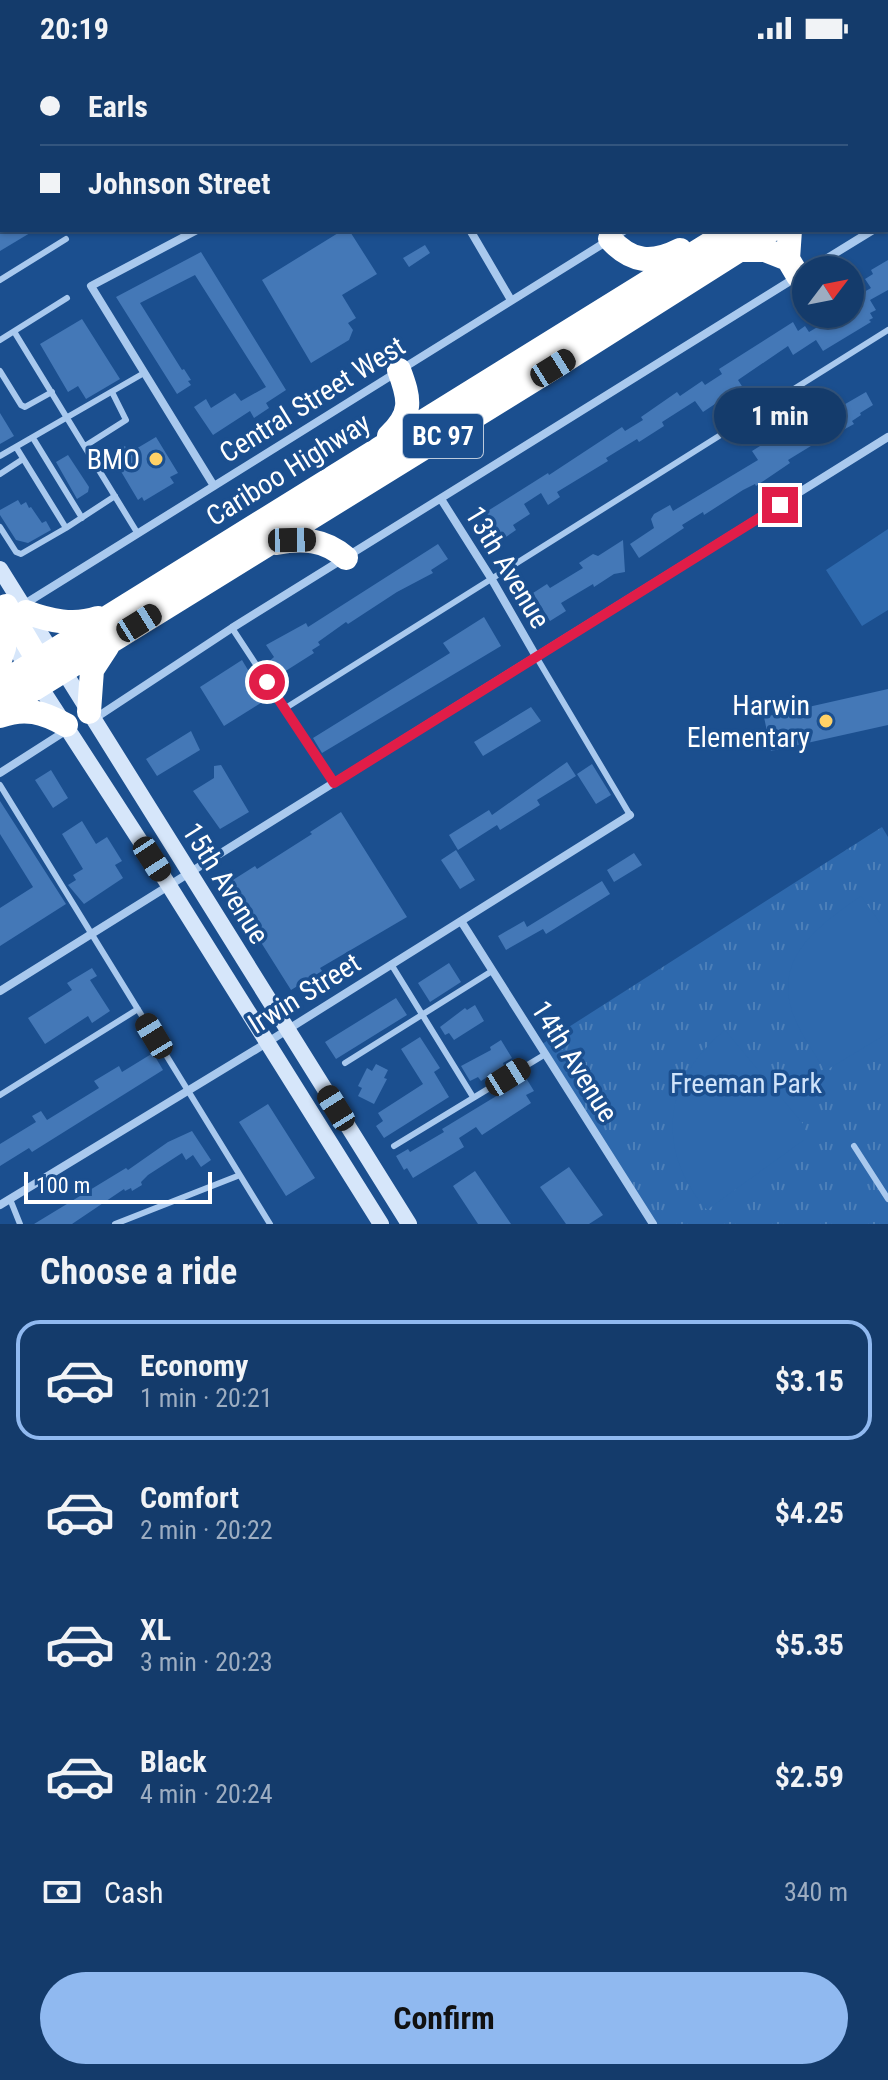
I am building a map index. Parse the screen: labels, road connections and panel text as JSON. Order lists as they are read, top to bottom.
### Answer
{
  "streets": {
    "highway": ["BC 97", "Cariboo Highway"],
    "main road": ["15th Avenue"],
    "street": [
      "Central Street West",
      "13th Avenue",
      "Irwin Street",
      "14th Avenue"
    ]
  },
  "crossings": [
    ["Cariboo Highway", "15th Avenue"],
    ["15th Avenue", "Irwin Street"],
    ["Irwin Street", "14th Avenue"]
  ],
  "parks": ["Freeman Park"],
  "places": ["BMO", "Harwin Elementary"],
  "scale_bar": "100 m",
  "north": "top right",
  "page": {
    "status": "20:19",
    "banner": ["Earls", "Johnson Street"],
    "bubble": "1 min",
    "scale": "100 m",
    "heading": "Choose a ride",
    "list": [
      {
        "name": "Economy",
        "note": "1 min · 20:21",
        "value": "$3.15"
      },
      {
        "name": "Comfort",
        "note": "2 min · 20:22",
        "value": "$4.25"
      },
      {
        "name": "XL",
        "note": "3 min · 20:23",
        "value": "$5.35"
      },
      {
        "name": "Black",
        "note": "4 min · 20:24",
        "value": "$2.59"
      }
    ],
    "pay": ["Cash", "340 m"],
    "buttons": "Confirm"
  }
}
